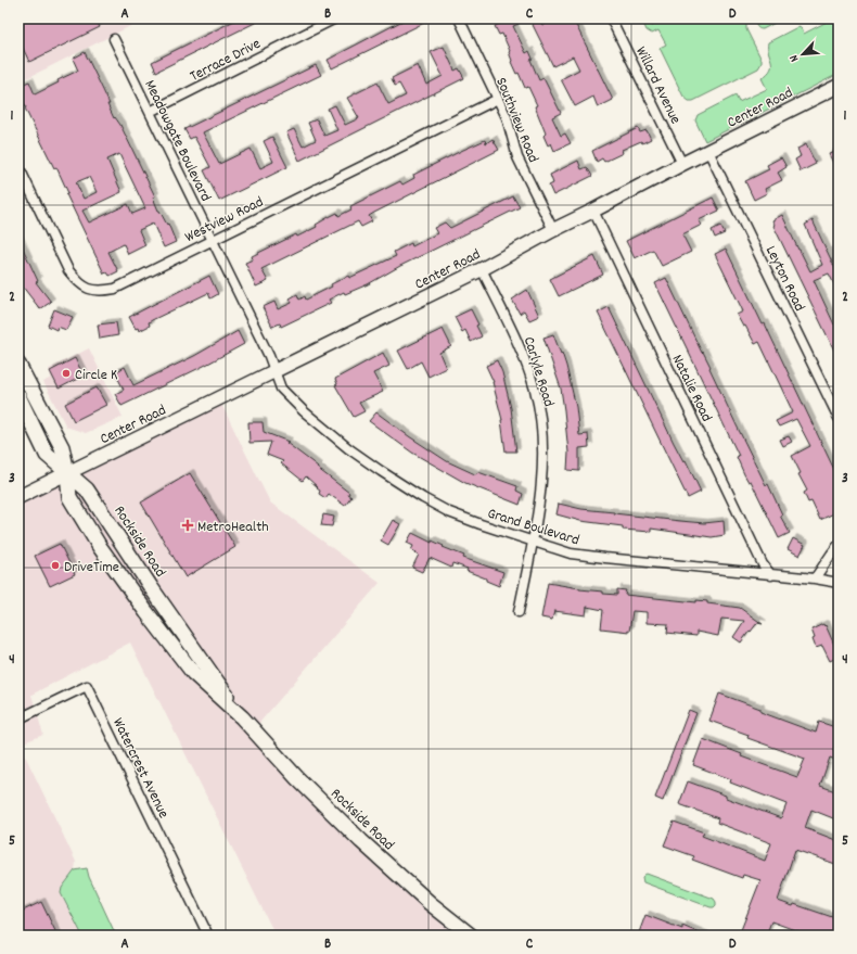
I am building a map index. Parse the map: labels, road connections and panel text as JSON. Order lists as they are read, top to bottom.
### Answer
{
  "streets": {
    "main road": ["Center Road", "Rockside Road"],
    "street": [
      "Terrace Drive",
      "Willard Avenue",
      "Southview Road",
      "Meadowgate Boulevard",
      "Westview Road",
      "Leyton Road",
      "Carlyle Road",
      "Natalie Road",
      "Grand Boulevard",
      "Watercrest Avenue"
    ]
  },
  "crossings": [
    ["Terrace Drive", "Meadowgate Boulevard"],
    ["Willard Avenue", "Center Road"],
    ["Center Road", "Southview Road"],
    ["Center Road", "Meadowgate Boulevard"],
    ["Center Road", "Leyton Road"],
    ["Center Road", "Carlyle Road"],
    ["Center Road", "Natalie Road"],
    ["Center Road", "Grand Boulevard"],
    ["Center Road", "Rockside Road"],
    ["Southview Road", "Westview Road"],
    ["Meadowgate Boulevard", "Westview Road"],
    ["Meadowgate Boulevard", "Grand Boulevard"],
    ["Carlyle Road", "Grand Boulevard"],
    ["Natalie Road", "Grand Boulevard"]
  ],
  "places": {
    "other": ["Circle K", "DriveTime"],
    "health": ["MetroHealth"]
  },
  "north": "bottom left",
  "grid": {
    "columns": [
      "A",
      "B",
      "C",
      "D"
    ],
    "rows": [
      "1",
      "2",
      "3",
      "4",
      "5"
    ]
  }
}
